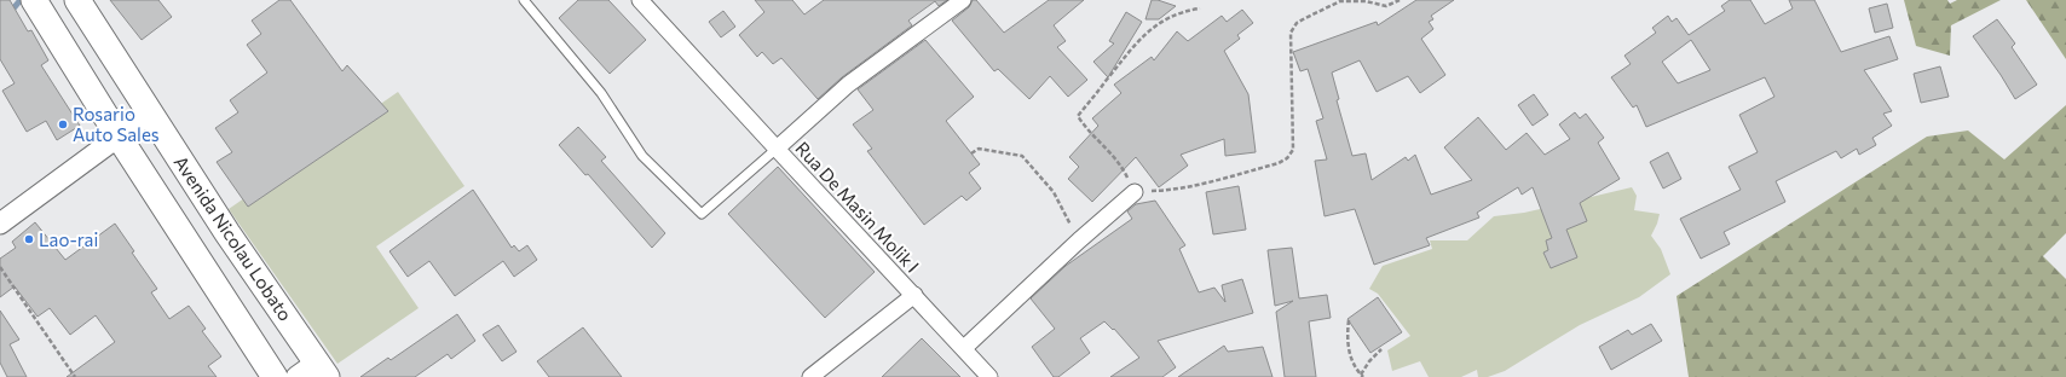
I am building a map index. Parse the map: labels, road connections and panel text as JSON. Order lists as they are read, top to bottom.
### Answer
{
  "streets": {
    "main road": ["Avenida Nicolau Lobato"],
    "street": ["Rua De Masin Molik I"]
  },
  "places": ["Rosario Auto Sales", "Lao-rai"]
}
